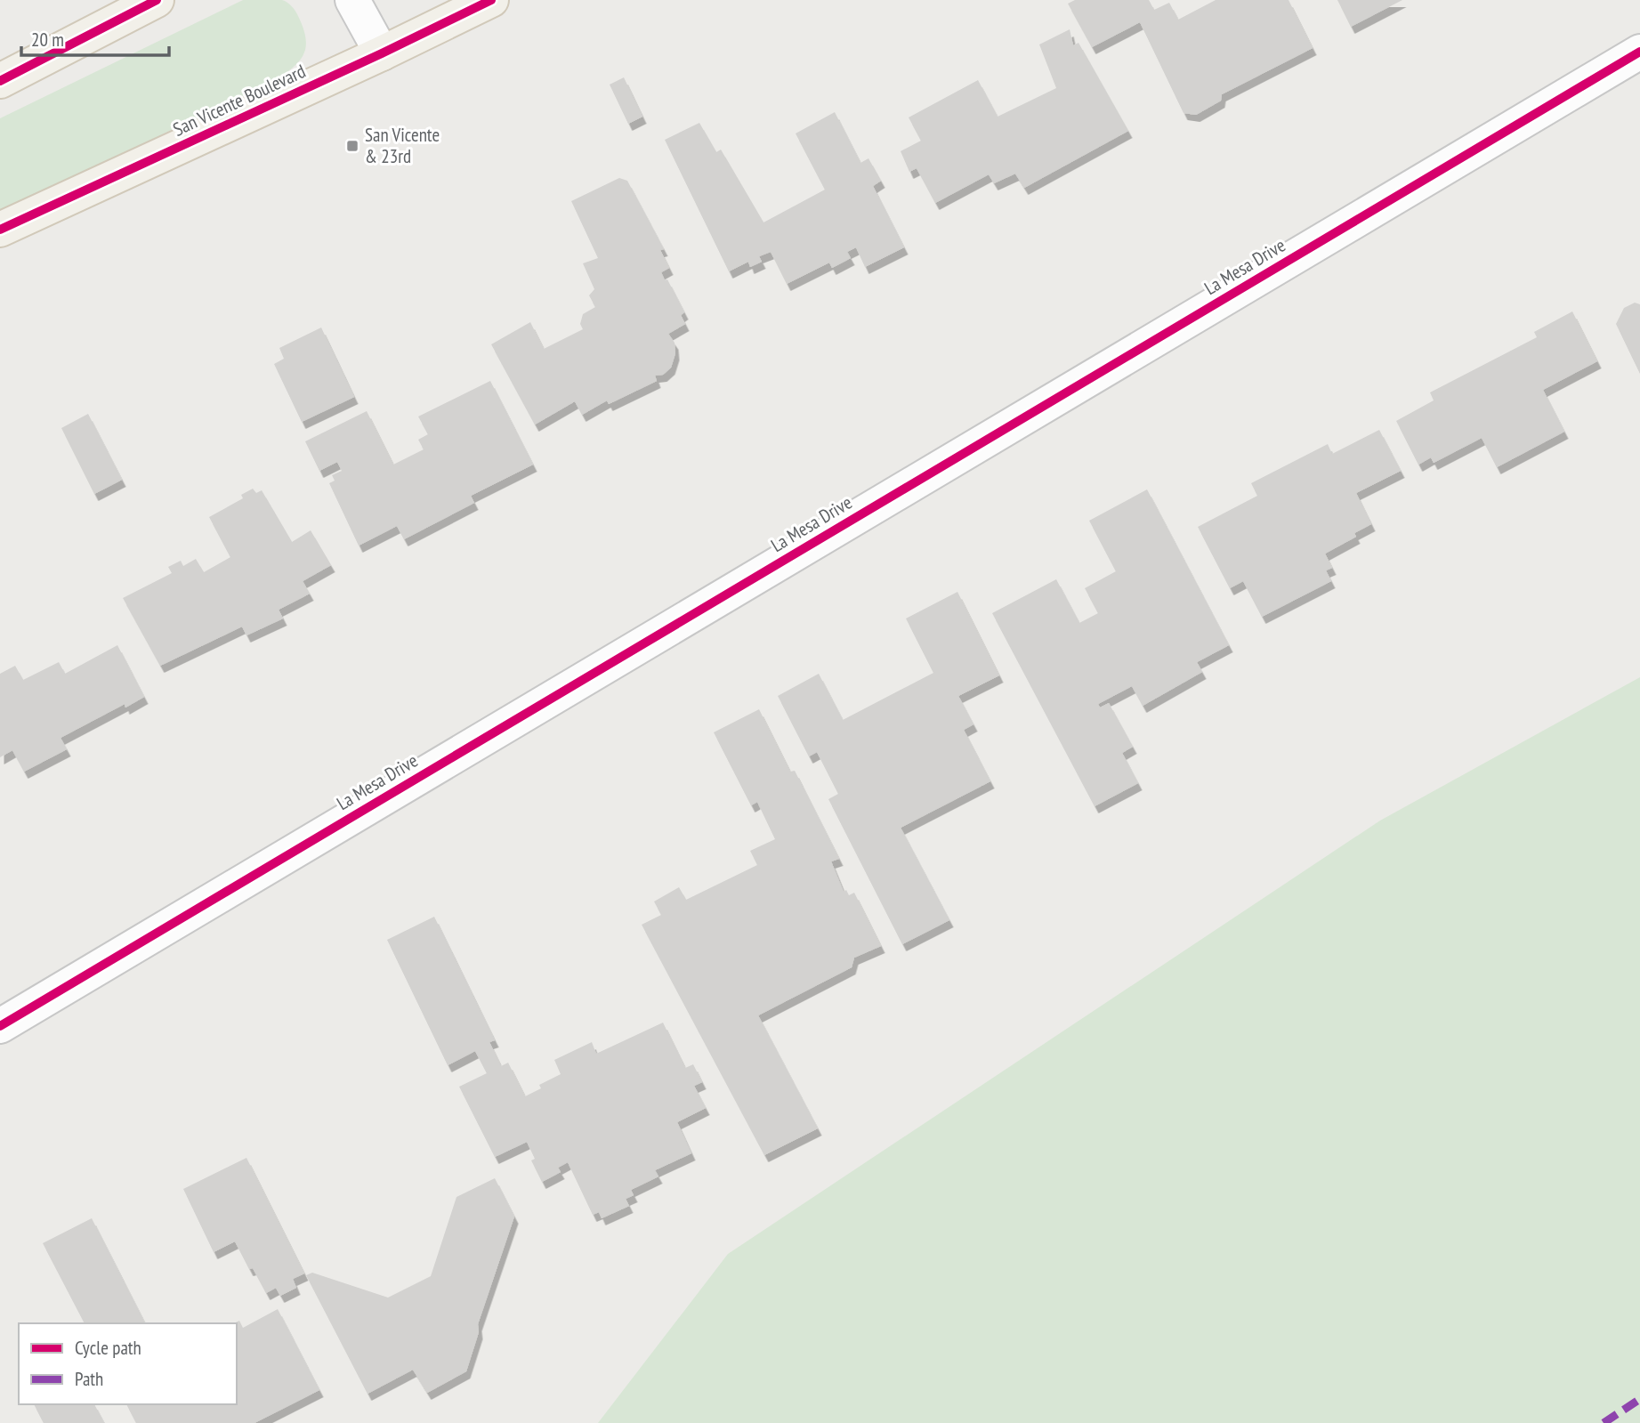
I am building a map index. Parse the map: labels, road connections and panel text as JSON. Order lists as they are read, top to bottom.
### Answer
{
  "streets": {
    "main road": ["San Vicente Boulevard"],
    "street": ["La Mesa Drive"]
  },
  "places": {
    "transit": ["San Vicente & 23rd"]
  },
  "legend": ["Cycle path", "Path"],
  "scale_bar": "20 m"
}
